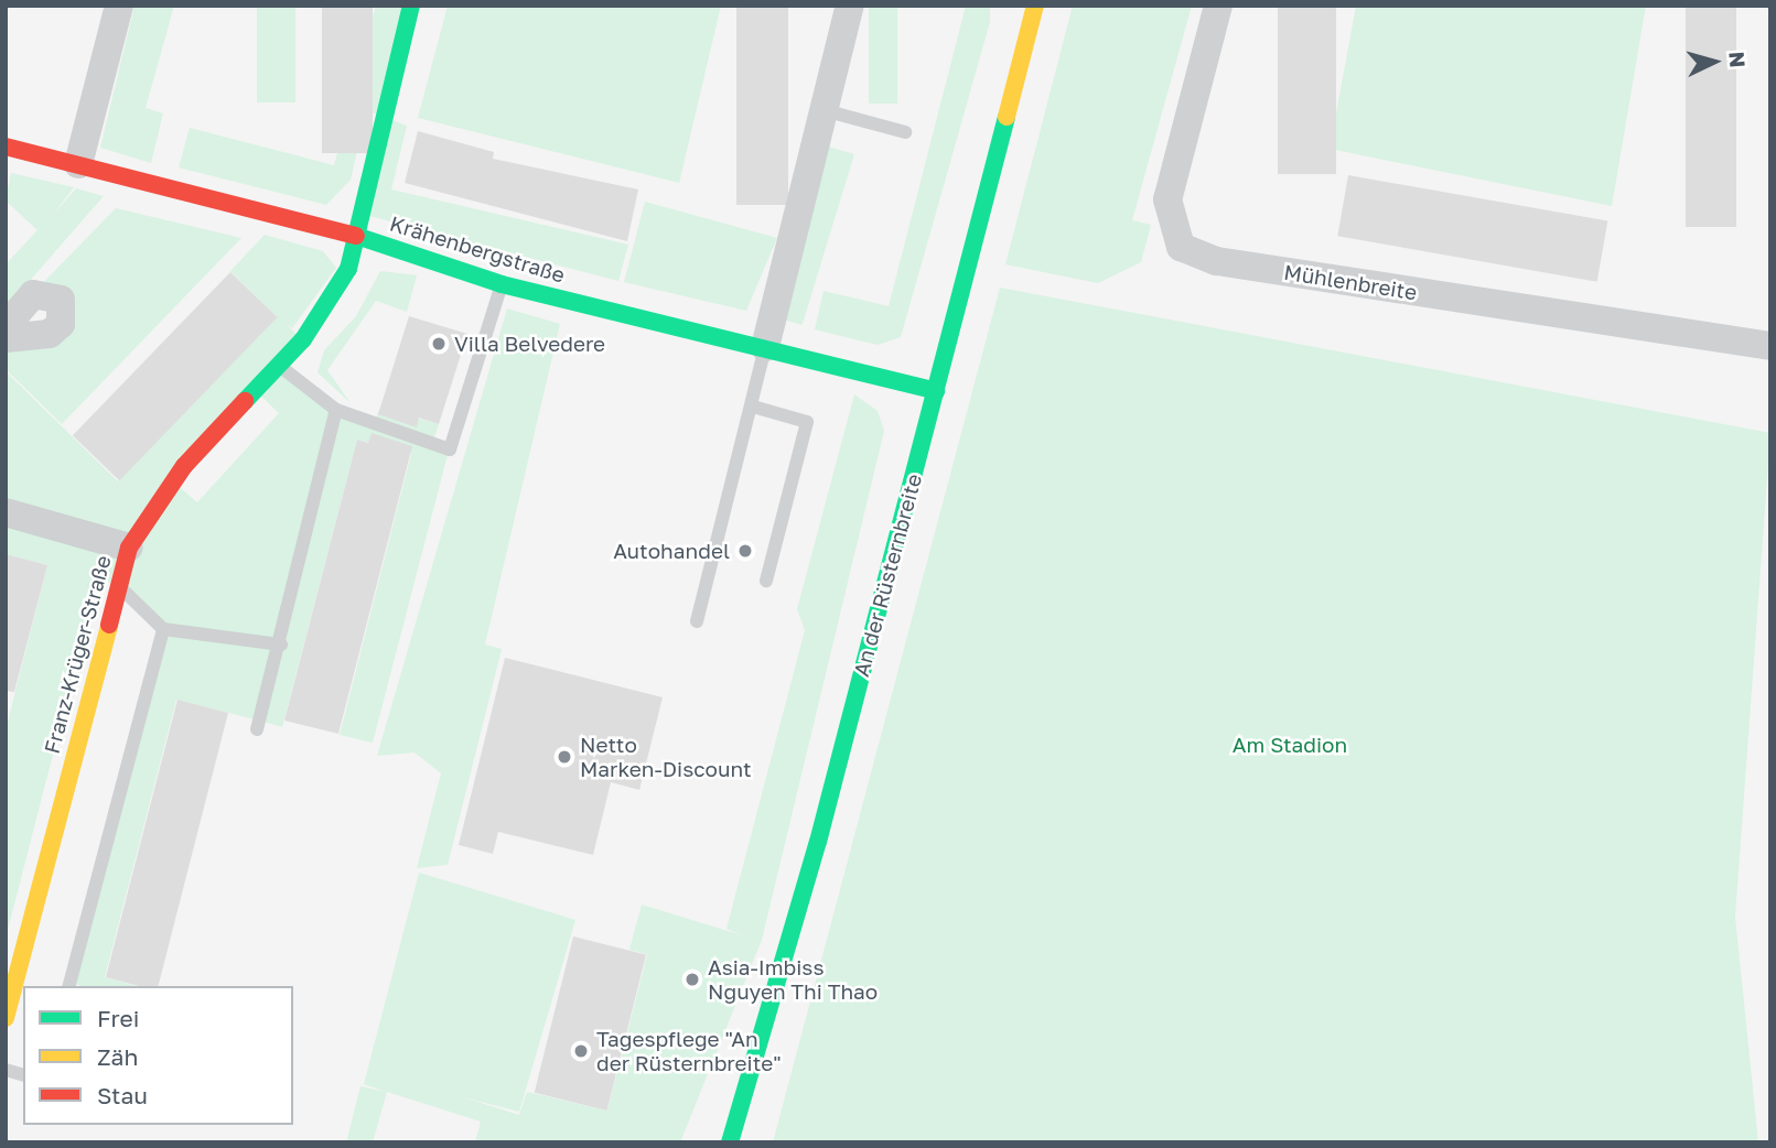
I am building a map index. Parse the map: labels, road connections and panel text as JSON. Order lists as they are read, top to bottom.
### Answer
{
  "streets": {
    "street": [
      "Krähenbergstraße",
      "Mühlenbreite",
      "An der Rüsternbreite",
      "Franz-Krüger-Straße"
    ]
  },
  "crossings": [
    ["Krähenbergstraße", "An der Rüsternbreite"],
    ["Krähenbergstraße", "Franz-Krüger-Straße"]
  ],
  "parks": ["Am Stadion"],
  "places": [
    "Villa Belvedere",
    "Autohandel",
    "Netto Marken-Discount",
    "Asia-Imbiss Nguyen Thi Thao",
    "Tagespflege \"An der Rüsternbreite\""
  ],
  "legend": ["Frei", "Zäh", "Stau"],
  "north": "right"
}
